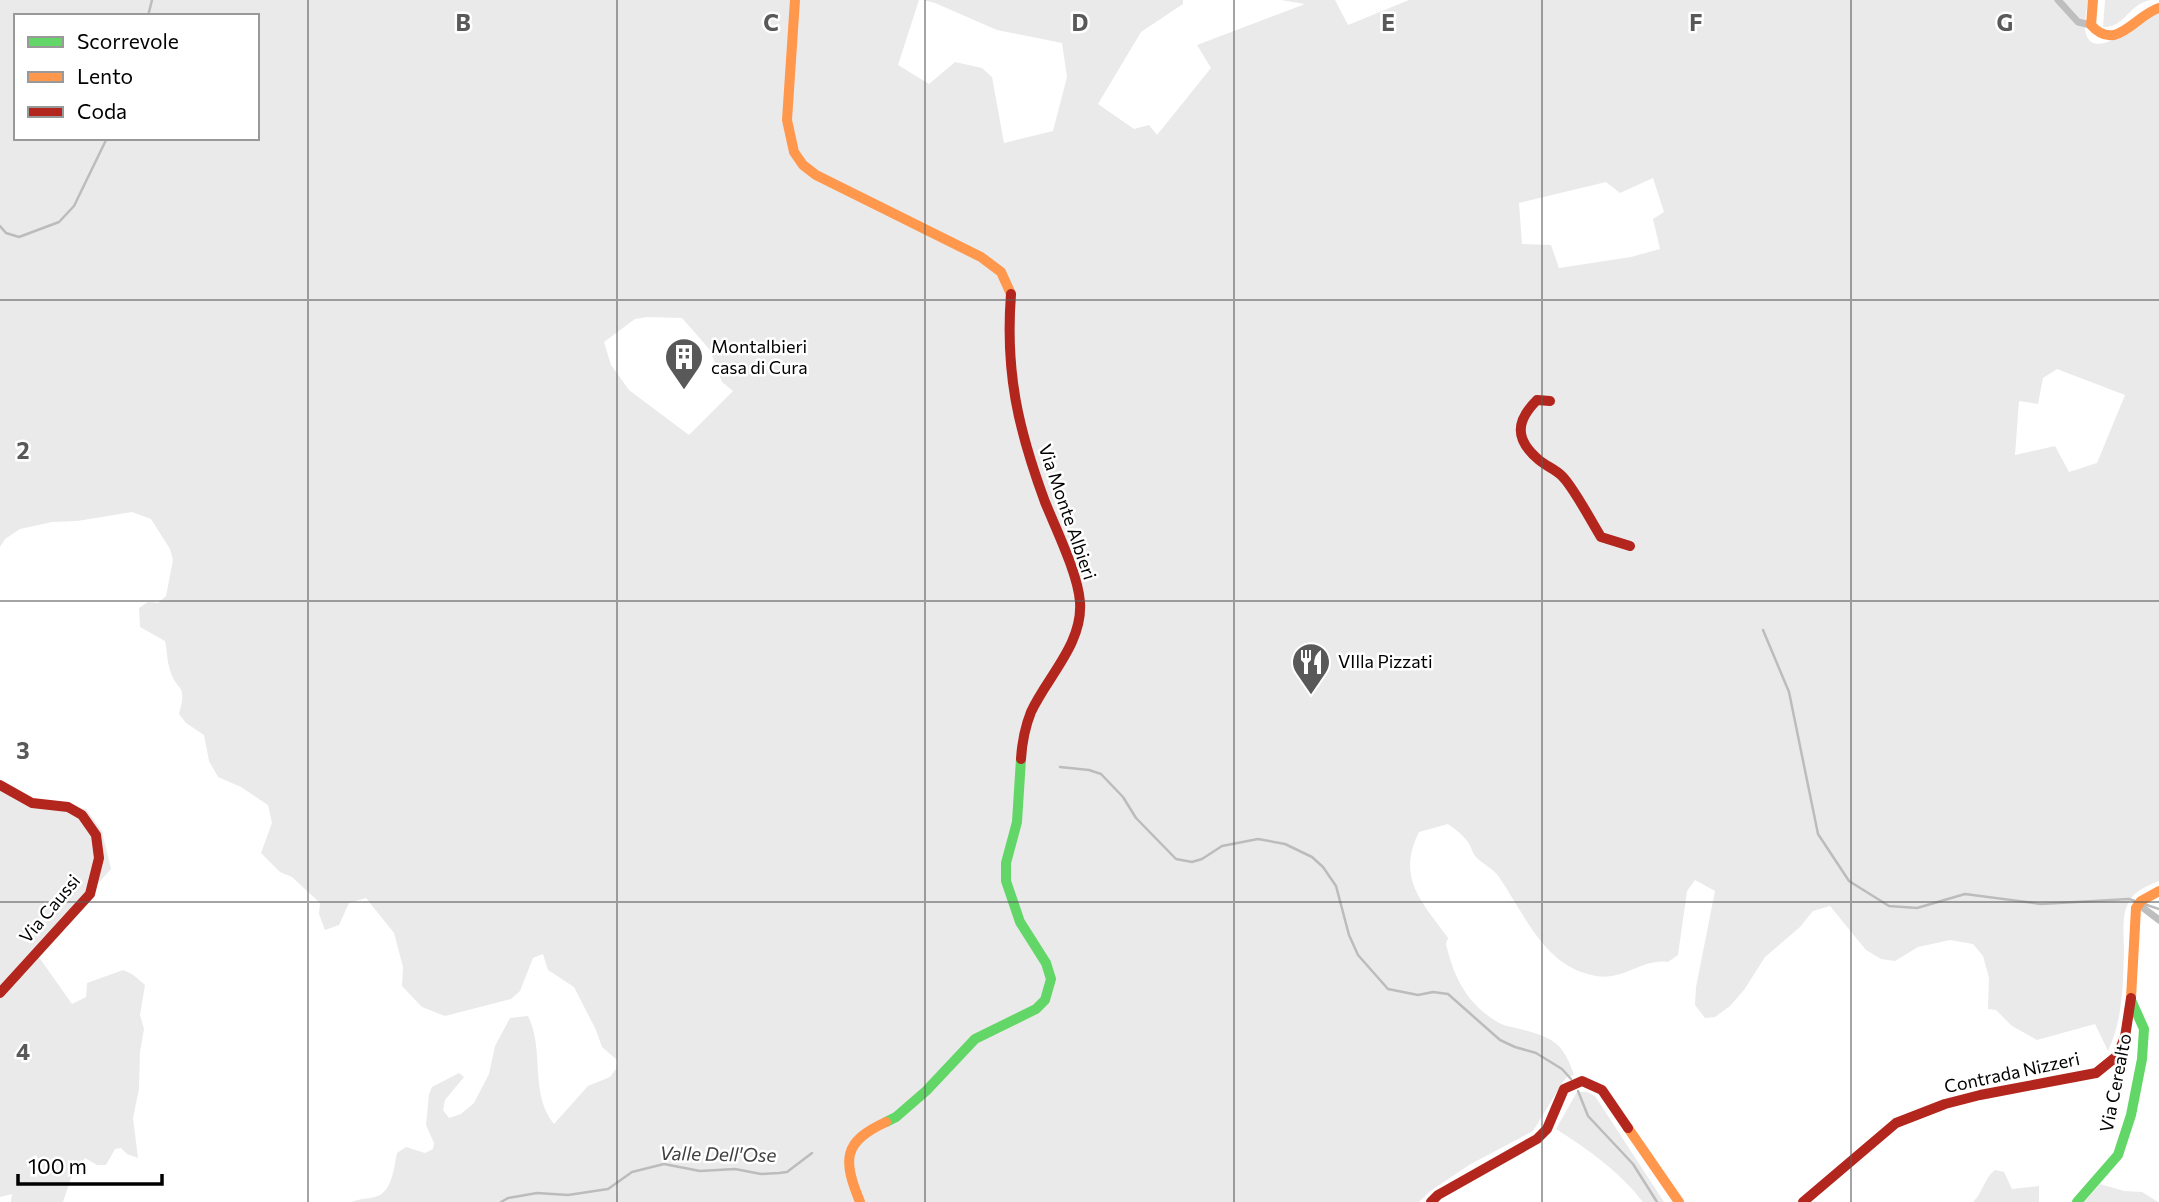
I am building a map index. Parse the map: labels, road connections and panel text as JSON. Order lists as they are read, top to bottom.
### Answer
{
  "streets": {
    "street": [
      "Via Monte Albieri",
      "Via Caussi",
      "Contrada Nizzeri",
      "Via Cerealto"
    ]
  },
  "crossings": [
    ["Contrada Nizzeri", "Via Cerealto"]
  ],
  "water": ["Valle Dell'Ose"],
  "places": {
    "building": ["Montalbieri casa di Cura"],
    "restaurant": ["VIlla Pizzati"]
  },
  "legend": ["Scorrevole", "Lento", "Coda"],
  "scale_bar": "100 m",
  "grid": {
    "columns": [
      "B",
      "C",
      "D",
      "E",
      "F",
      "G"
    ],
    "rows": ["2", "3", "4"]
  }
}
